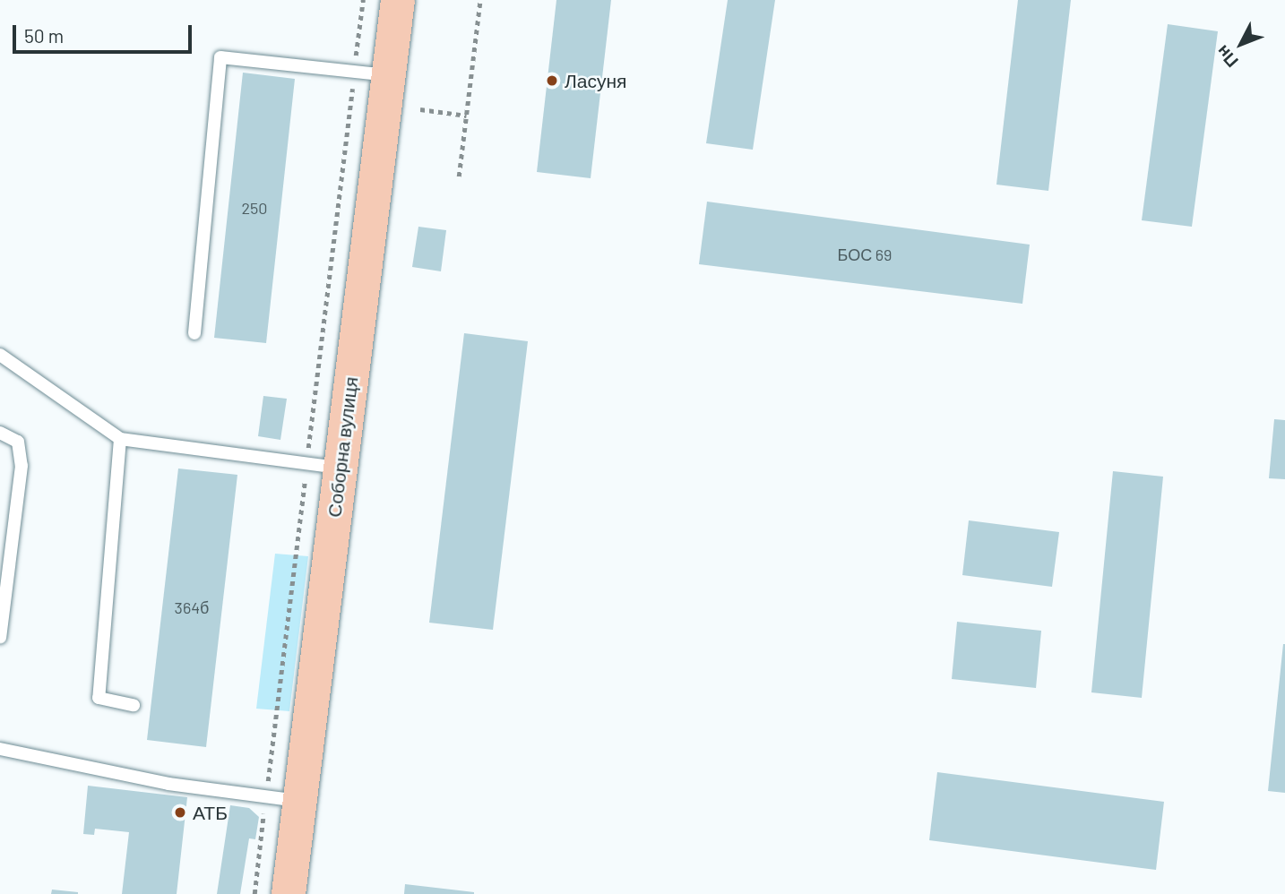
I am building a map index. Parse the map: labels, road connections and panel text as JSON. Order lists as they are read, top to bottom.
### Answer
{
  "streets": {
    "main road": ["Соборна вулиця"]
  },
  "places": ["Ласуня", "АТБ"],
  "house_numbers": ["250", "БОС 69", "364б"],
  "scale_bar": "50 m",
  "north": "bottom left"
}
